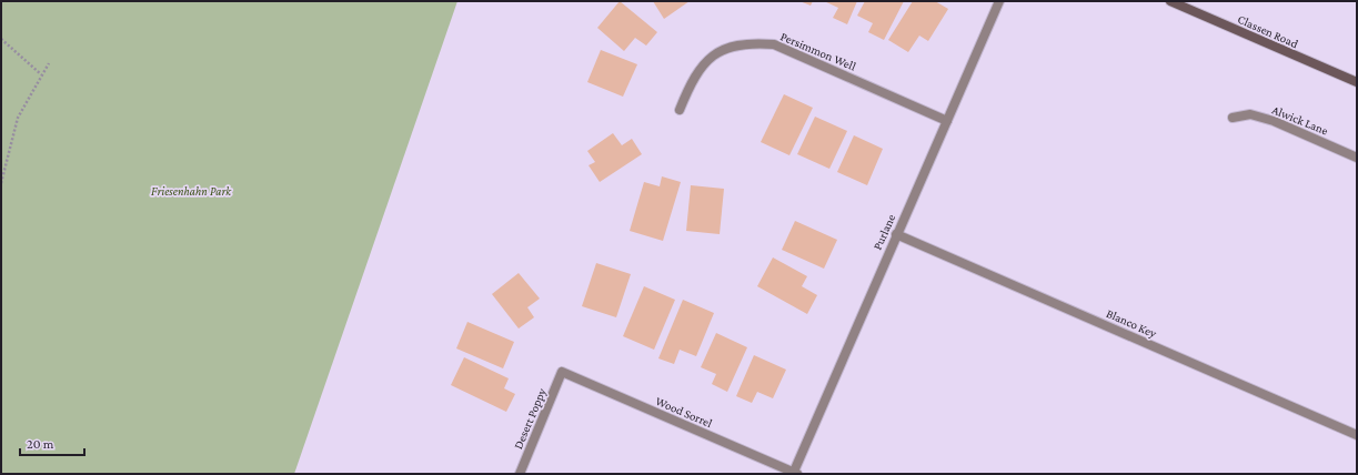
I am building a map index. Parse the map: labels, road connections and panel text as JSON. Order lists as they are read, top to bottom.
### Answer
{
  "streets": {
    "street": [
      "Classen Road",
      "Persimmon Well",
      "Alwick Lane",
      "Purlane",
      "Blanco Key",
      "Wood Sorrel",
      "Desert Poppy"
    ]
  },
  "crossings": [
    ["Persimmon Well", "Purlane"],
    ["Purlane", "Blanco Key"],
    ["Purlane", "Wood Sorrel"],
    ["Wood Sorrel", "Desert Poppy"]
  ],
  "parks": ["Friesenhahn Park"],
  "scale_bar": "20 m"
}
